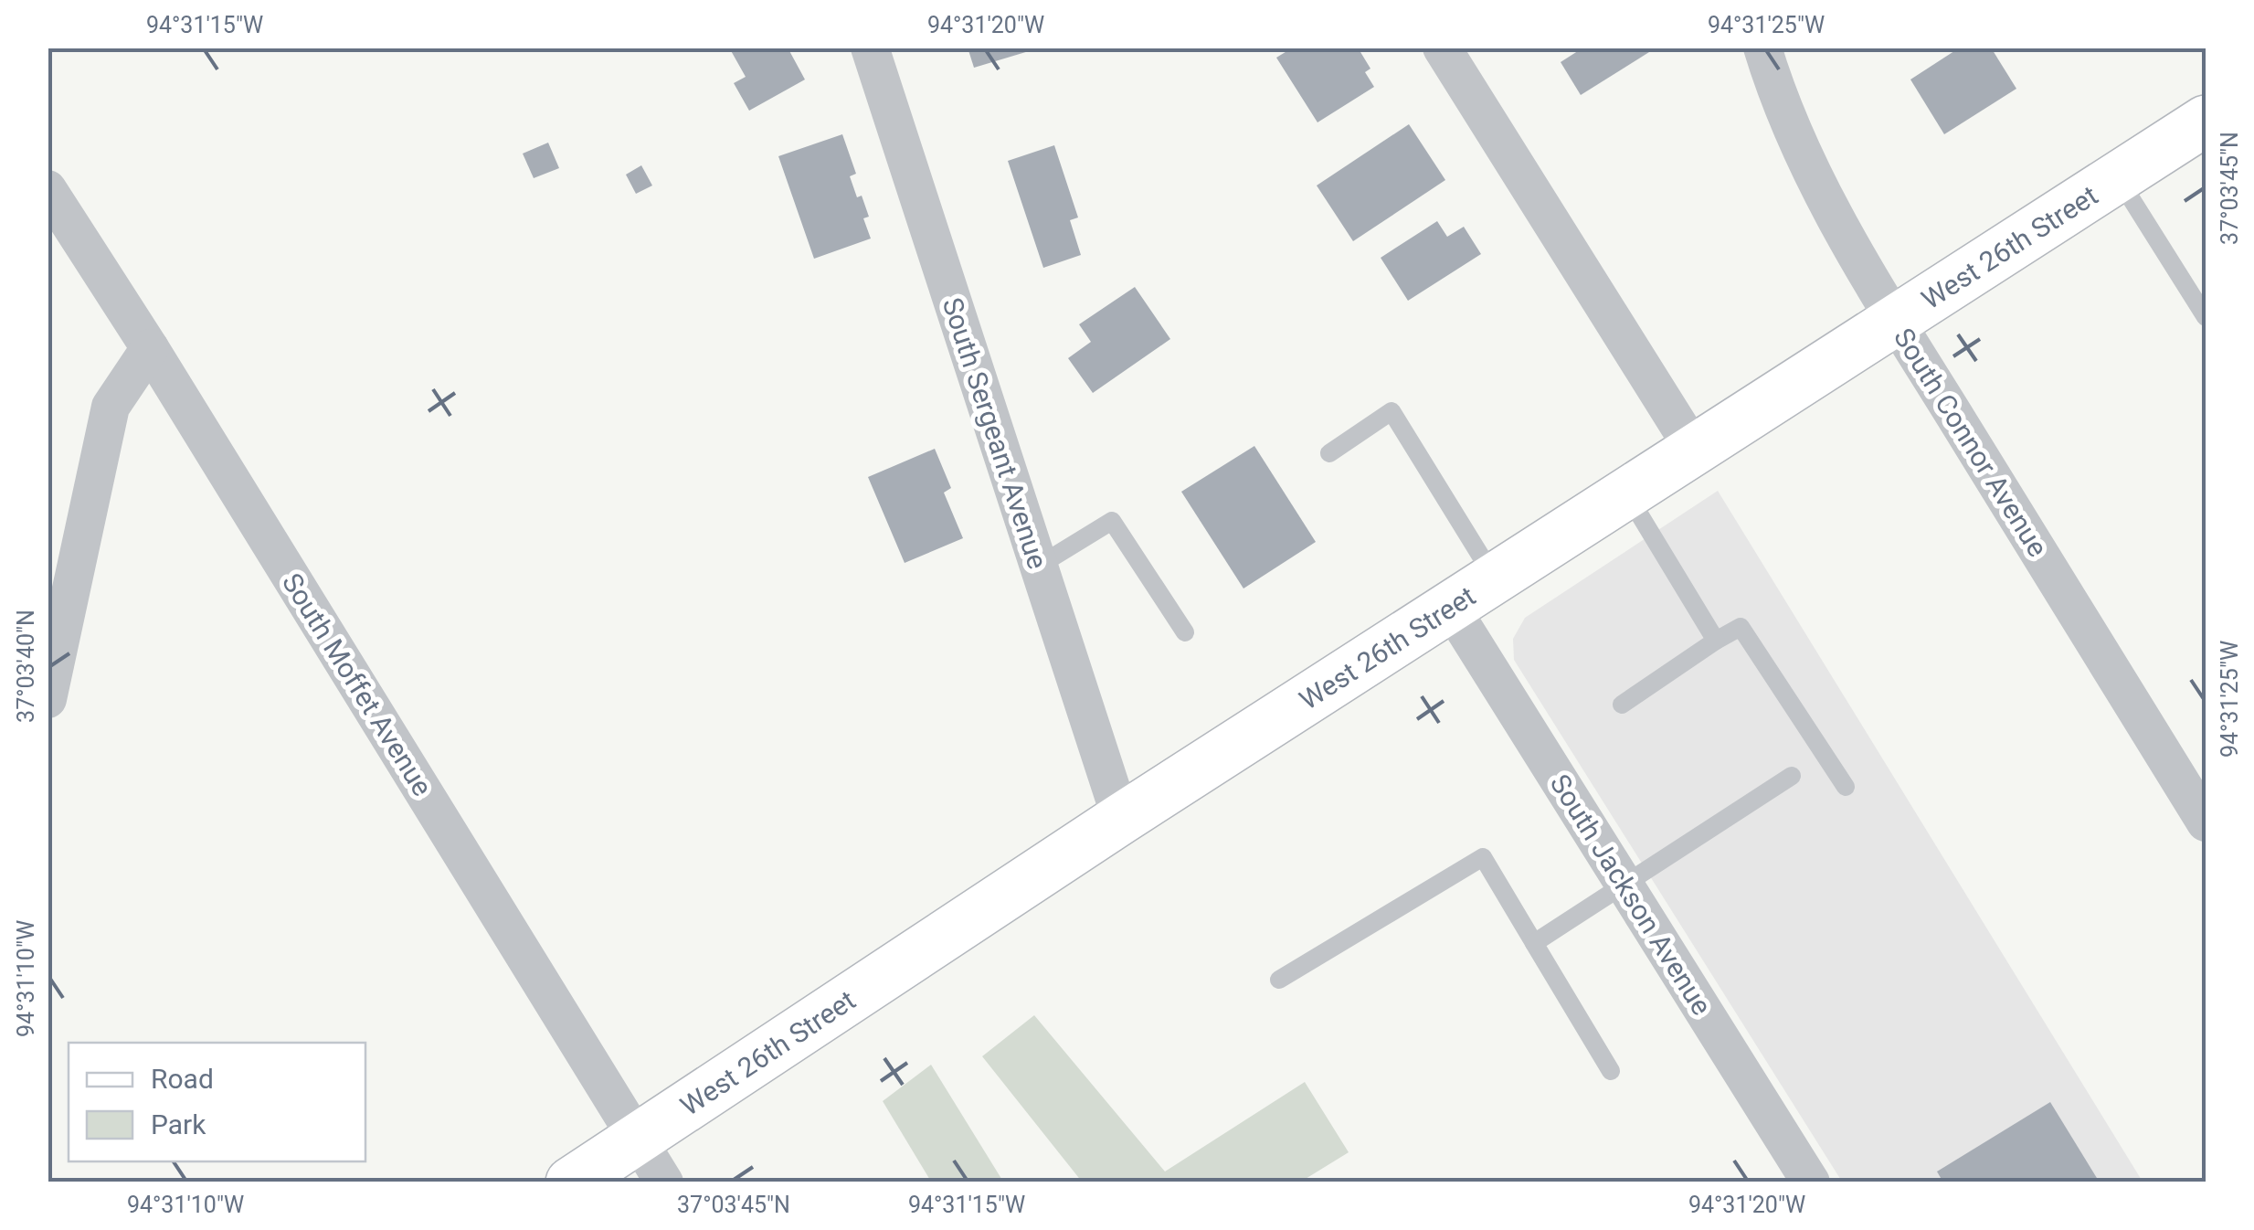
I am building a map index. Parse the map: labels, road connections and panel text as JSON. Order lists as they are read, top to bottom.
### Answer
{
  "streets": {
    "main road": ["West 26th Street"],
    "street": [
      "South Sergeant Avenue",
      "South Connor Avenue",
      "South Moffet Avenue",
      "South Jackson Avenue"
    ]
  },
  "crossings": [
    ["West 26th Street", "South Sergeant Avenue"],
    ["West 26th Street", "South Connor Avenue"],
    ["West 26th Street", "South Moffet Avenue"],
    ["West 26th Street", "South Jackson Avenue"]
  ],
  "legend": ["Road", "Park"],
  "coordinates": [
    "94°31'15\"W",
    "94°31'20\"W",
    "94°31'25\"W",
    "37°03'45\"N",
    "37°03'40\"N",
    "94°31'10\"W"
  ]
}
